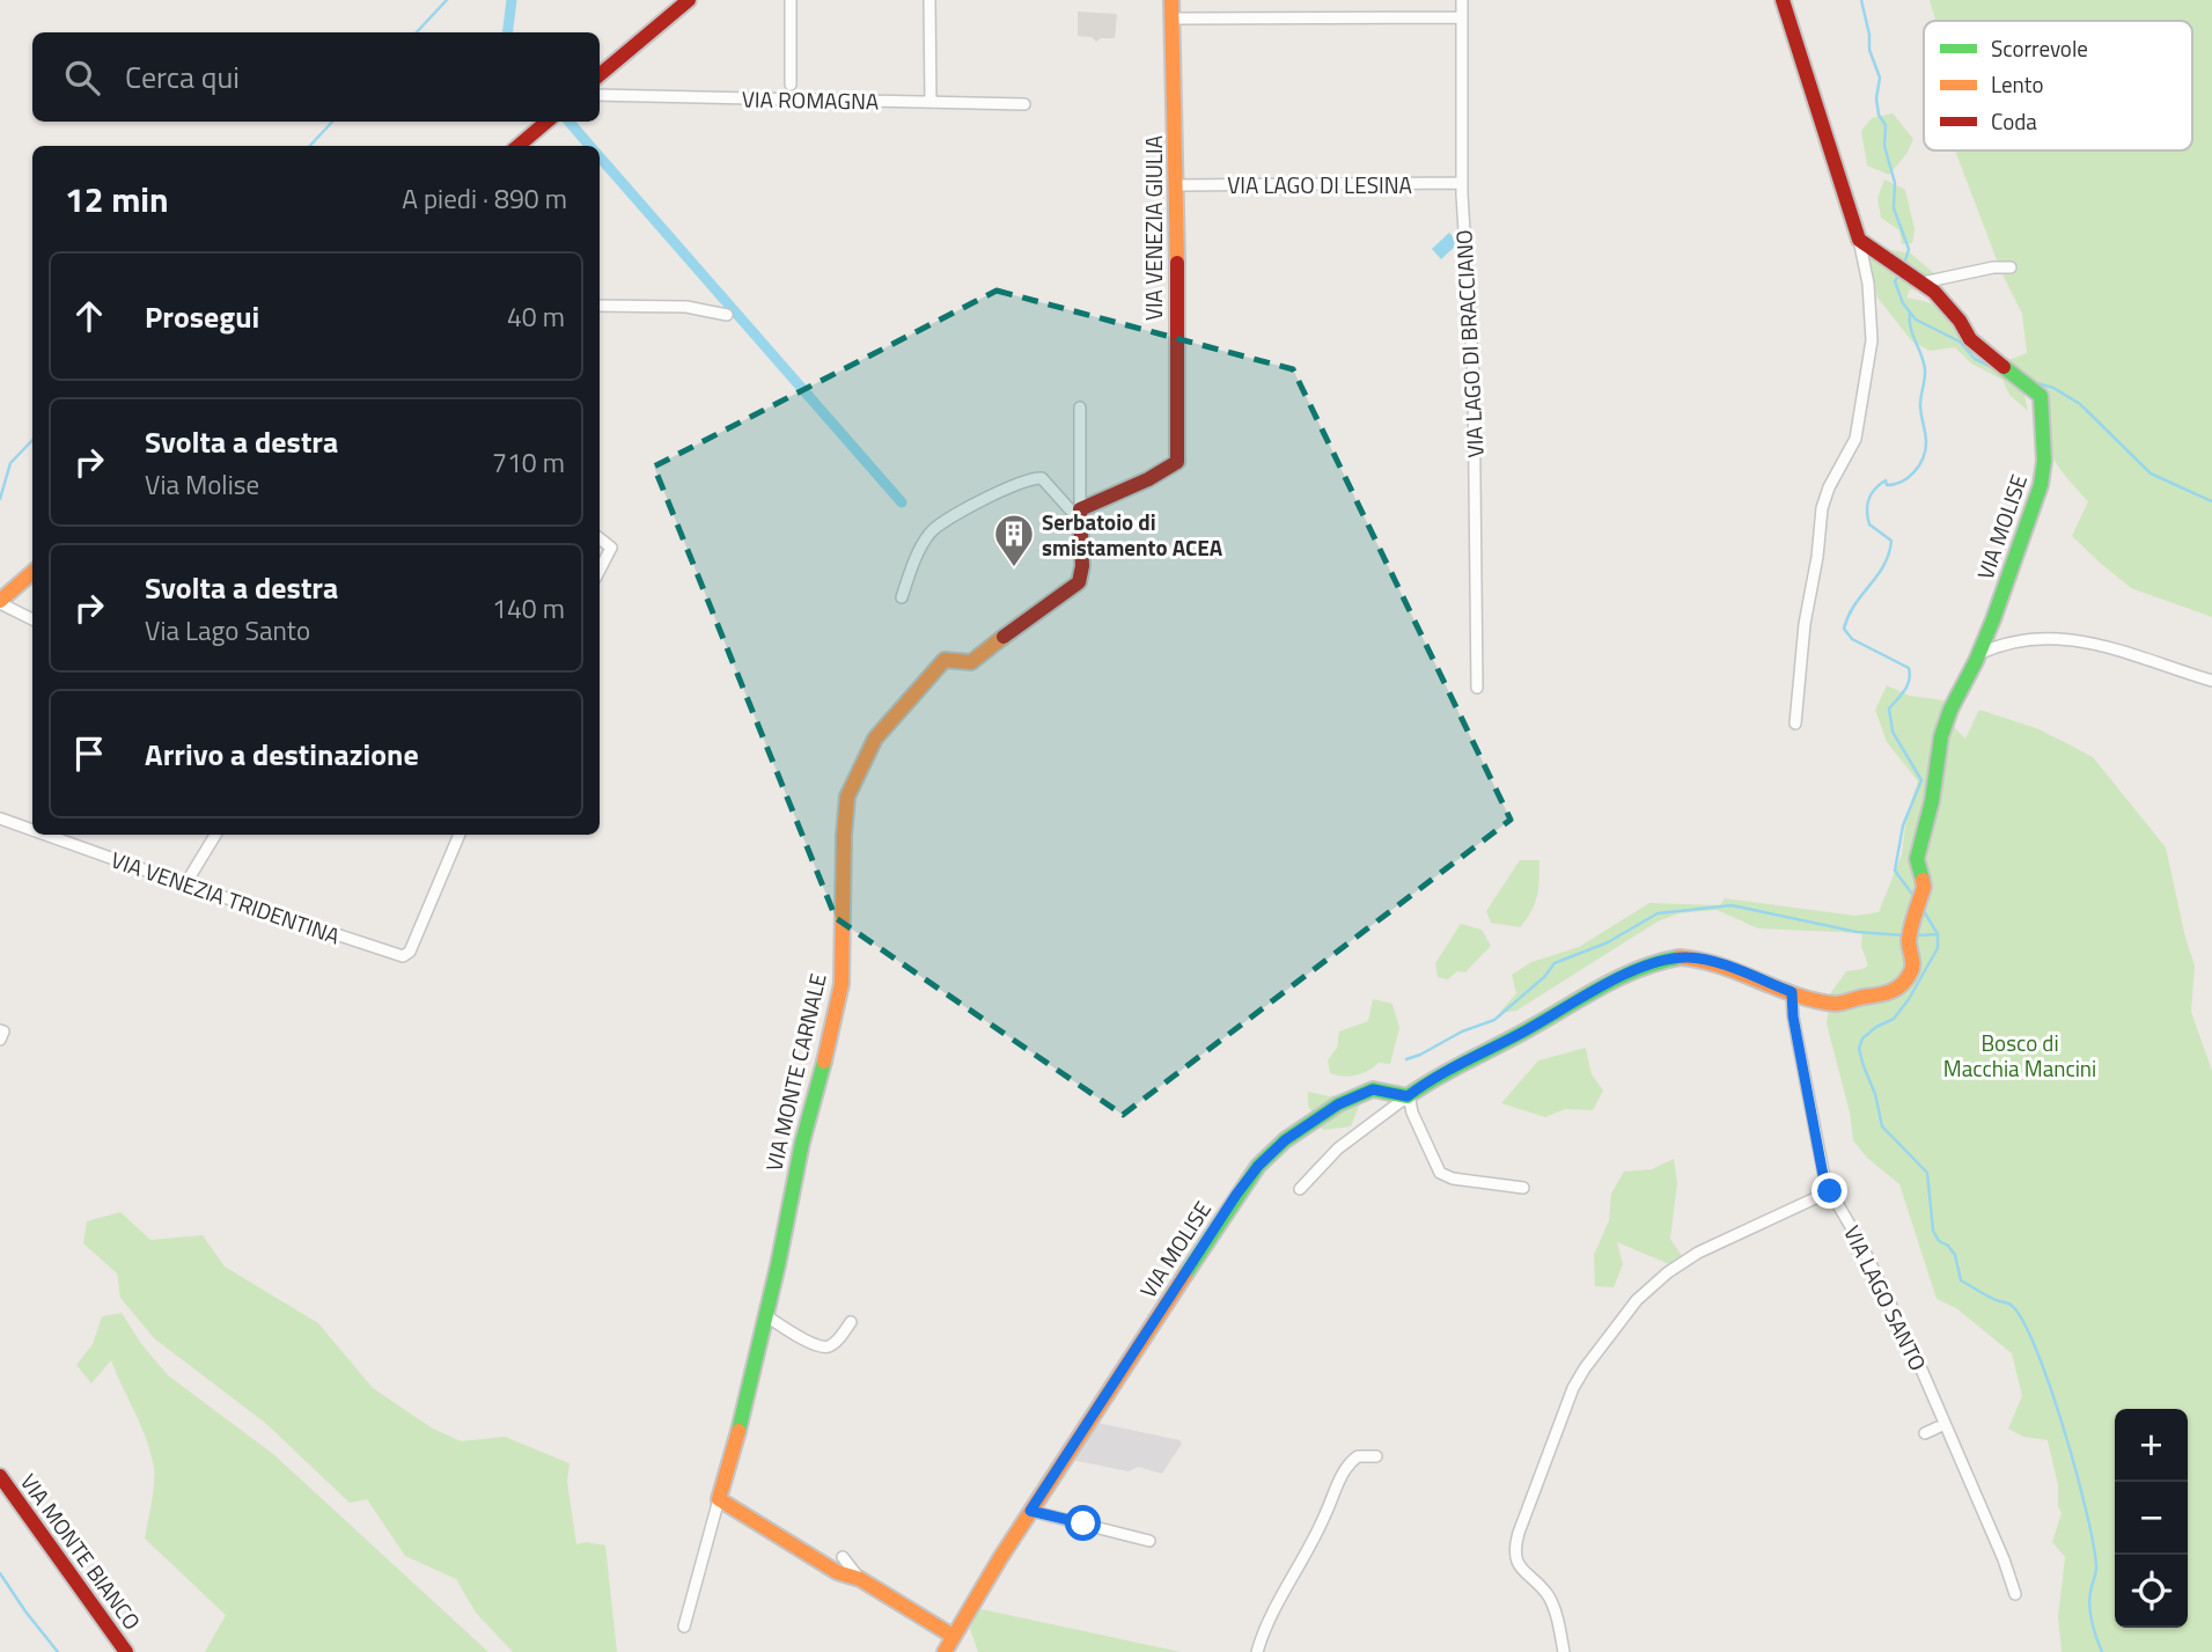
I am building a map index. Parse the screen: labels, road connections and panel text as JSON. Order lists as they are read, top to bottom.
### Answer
{
  "streets": {
    "street": [
      "VIA ROMAGNA",
      "VIA LAGO DI LESINA",
      "VIA VENEZIA GIULIA",
      "VIA LAGO DI BRACCIANO",
      "VIA MOLISE",
      "VIA VENEZIA TRIDENTINA",
      "VIA MONTE CARNALE",
      "VIA LAGO SANTO",
      "VIA MONTE BIANCO"
    ]
  },
  "crossings": [
    ["VIA LAGO DI LESINA", "VIA VENEZIA GIULIA"],
    ["VIA LAGO DI LESINA", "VIA LAGO DI BRACCIANO"],
    ["VIA VENEZIA GIULIA", "VIA MONTE CARNALE"],
    ["VIA MOLISE", "VIA LAGO SANTO"]
  ],
  "parks": ["Bosco di Macchia Mancini"],
  "places": {
    "building": ["Serbatoio di smistamento ACEA"]
  },
  "legend": ["Scorrevole", "Lento", "Coda"],
  "page": {
    "search": "Cerca qui",
    "heading": ["12 min", "A piedi · 890 m"],
    "list": [
      ["Prosegui", "40 m"],
      ["Svolta a destra", "Via Molise", "710 m"],
      ["Svolta a destra", "Via Lago Santo", "140 m"],
      "Arrivo a destinazione"
    ],
    "map_buttons": ["+", "−"]
  }
}
